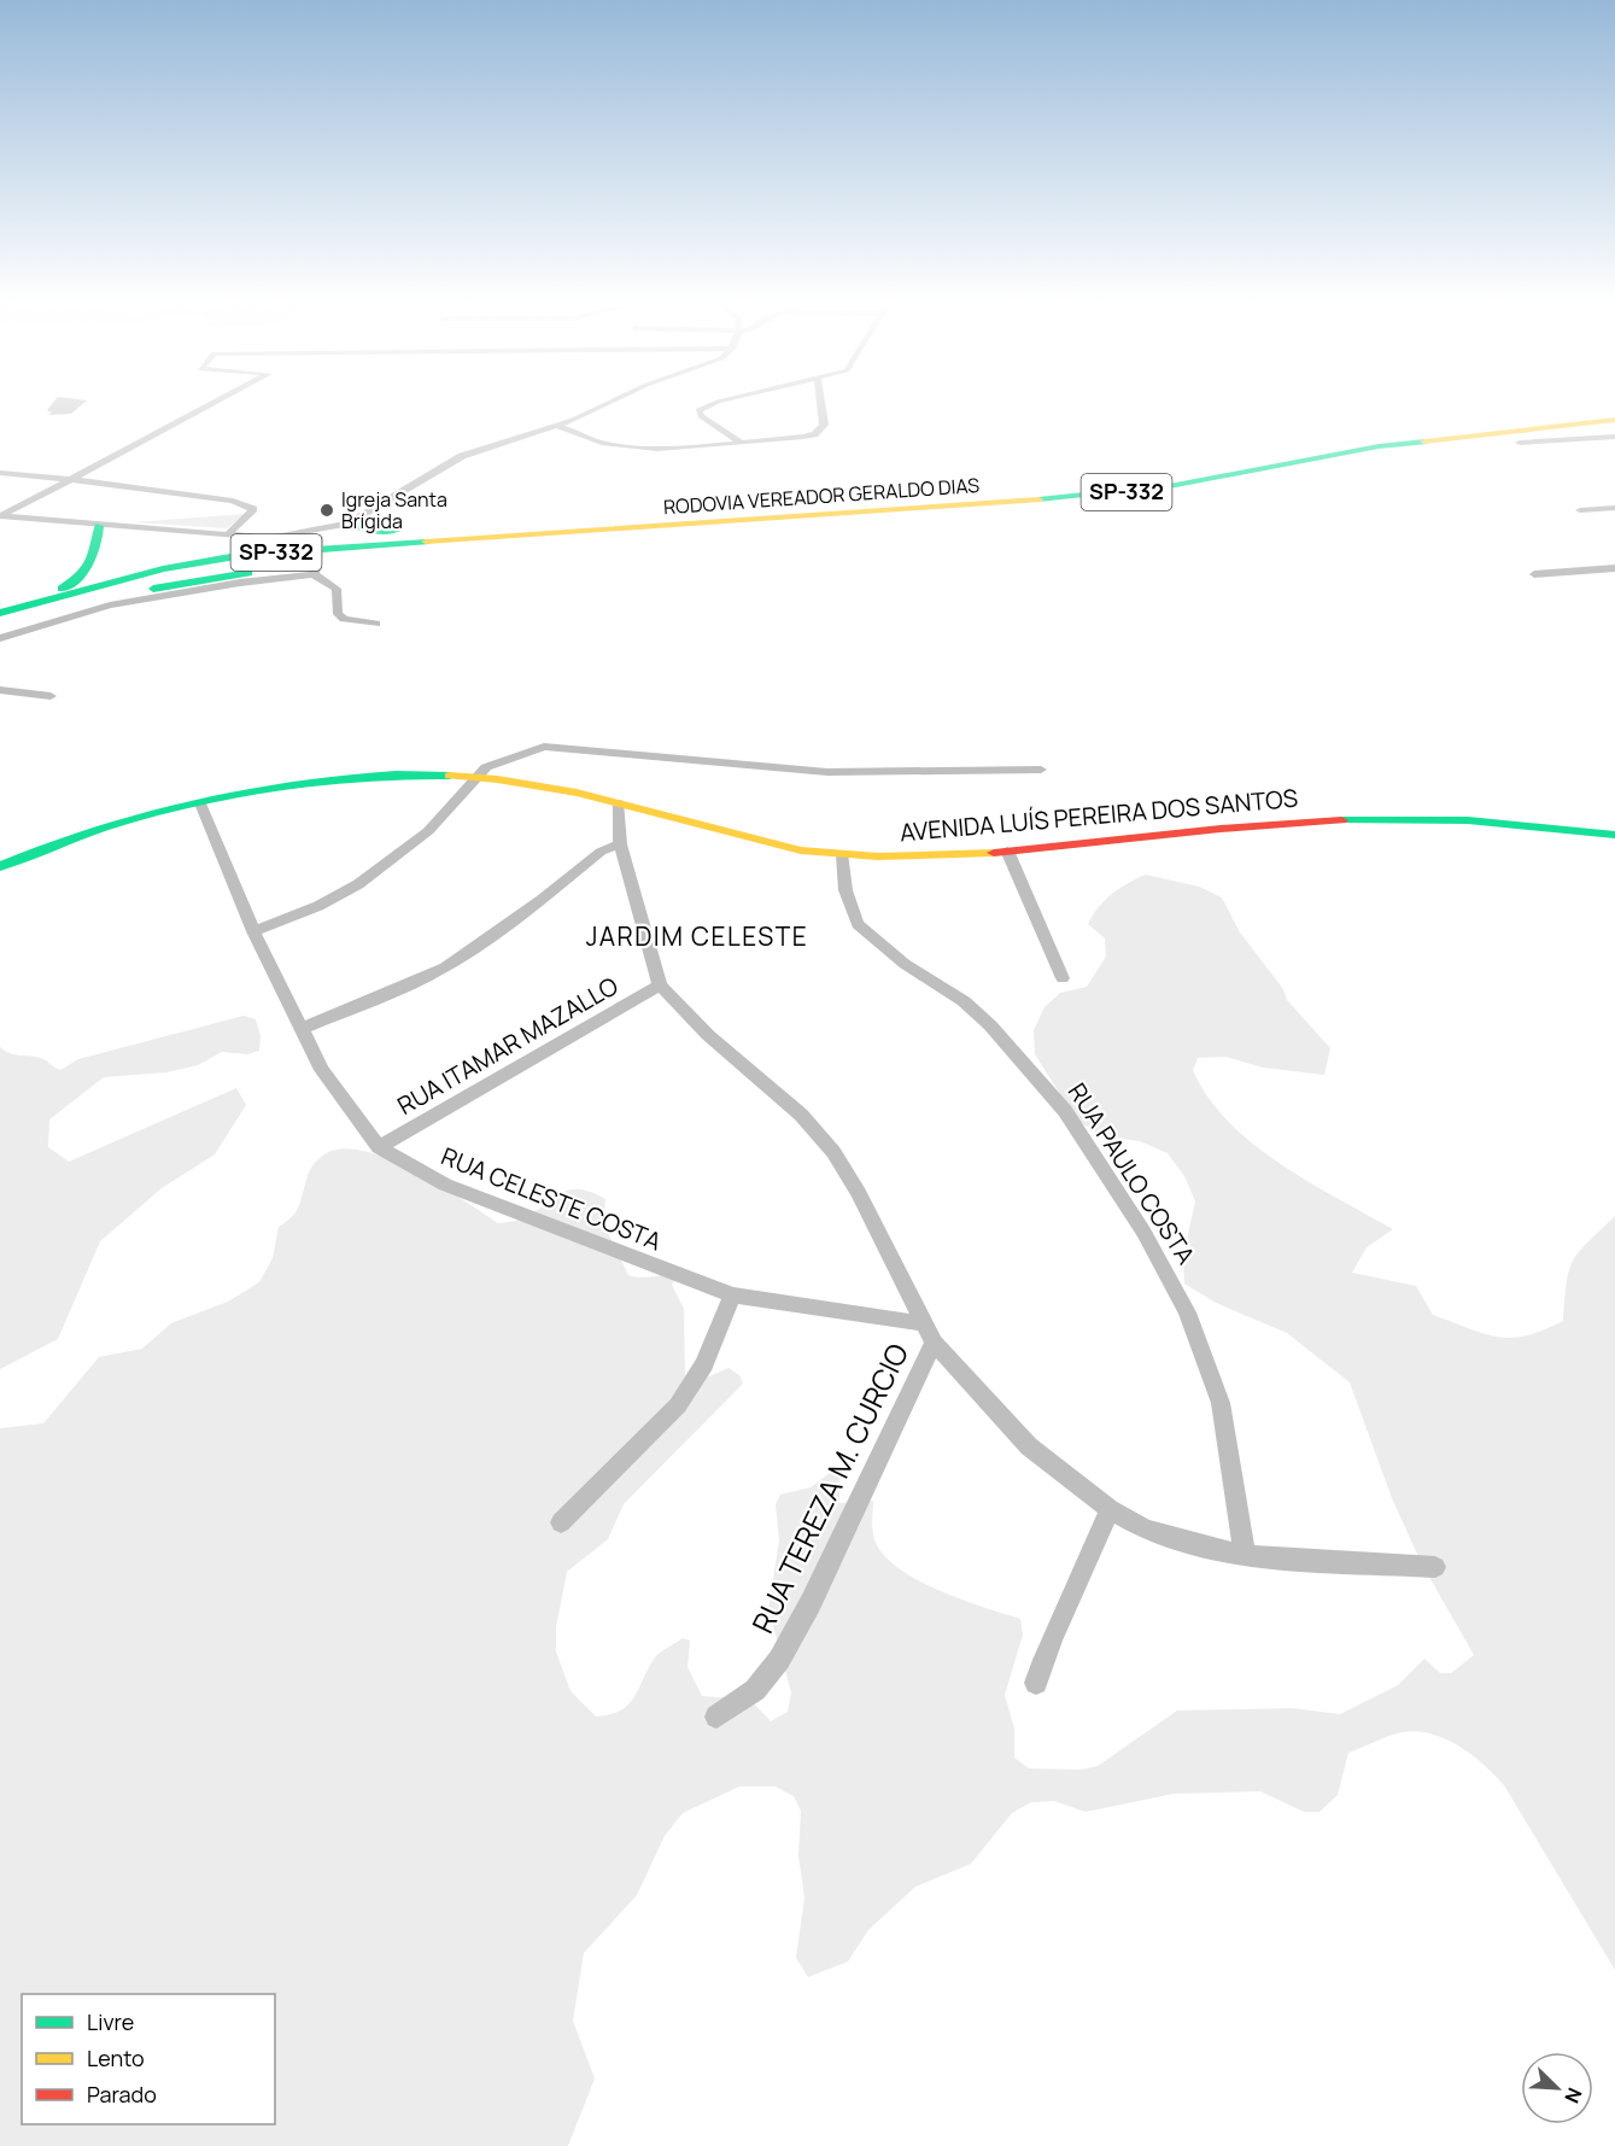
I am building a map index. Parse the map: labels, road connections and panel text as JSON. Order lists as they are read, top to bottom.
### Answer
{
  "streets": {
    "main road": ["SP-332", "RODOVIA VEREADOR GERALDO DIAS", "AVENIDA LUÍS PEREIRA DOS SANTOS"],
    "street": [
      "RUA ITAMAR MAZALLO",
      "RUA PAULO COSTA",
      "RUA CELESTE COSTA",
      "RUA TEREZA M. CURCIO"
    ]
  },
  "crossings": [
    ["AVENIDA LUÍS PEREIRA DOS SANTOS", "RUA PAULO COSTA"],
    ["AVENIDA LUÍS PEREIRA DOS SANTOS", "RUA CELESTE COSTA"],
    ["RUA ITAMAR MAZALLO", "RUA CELESTE COSTA"]
  ],
  "districts": ["JARDIM CELESTE"],
  "places": ["Igreja Santa Brígida"],
  "legend": ["Livre", "Lento", "Parado"],
  "north": "bottom right"
}
